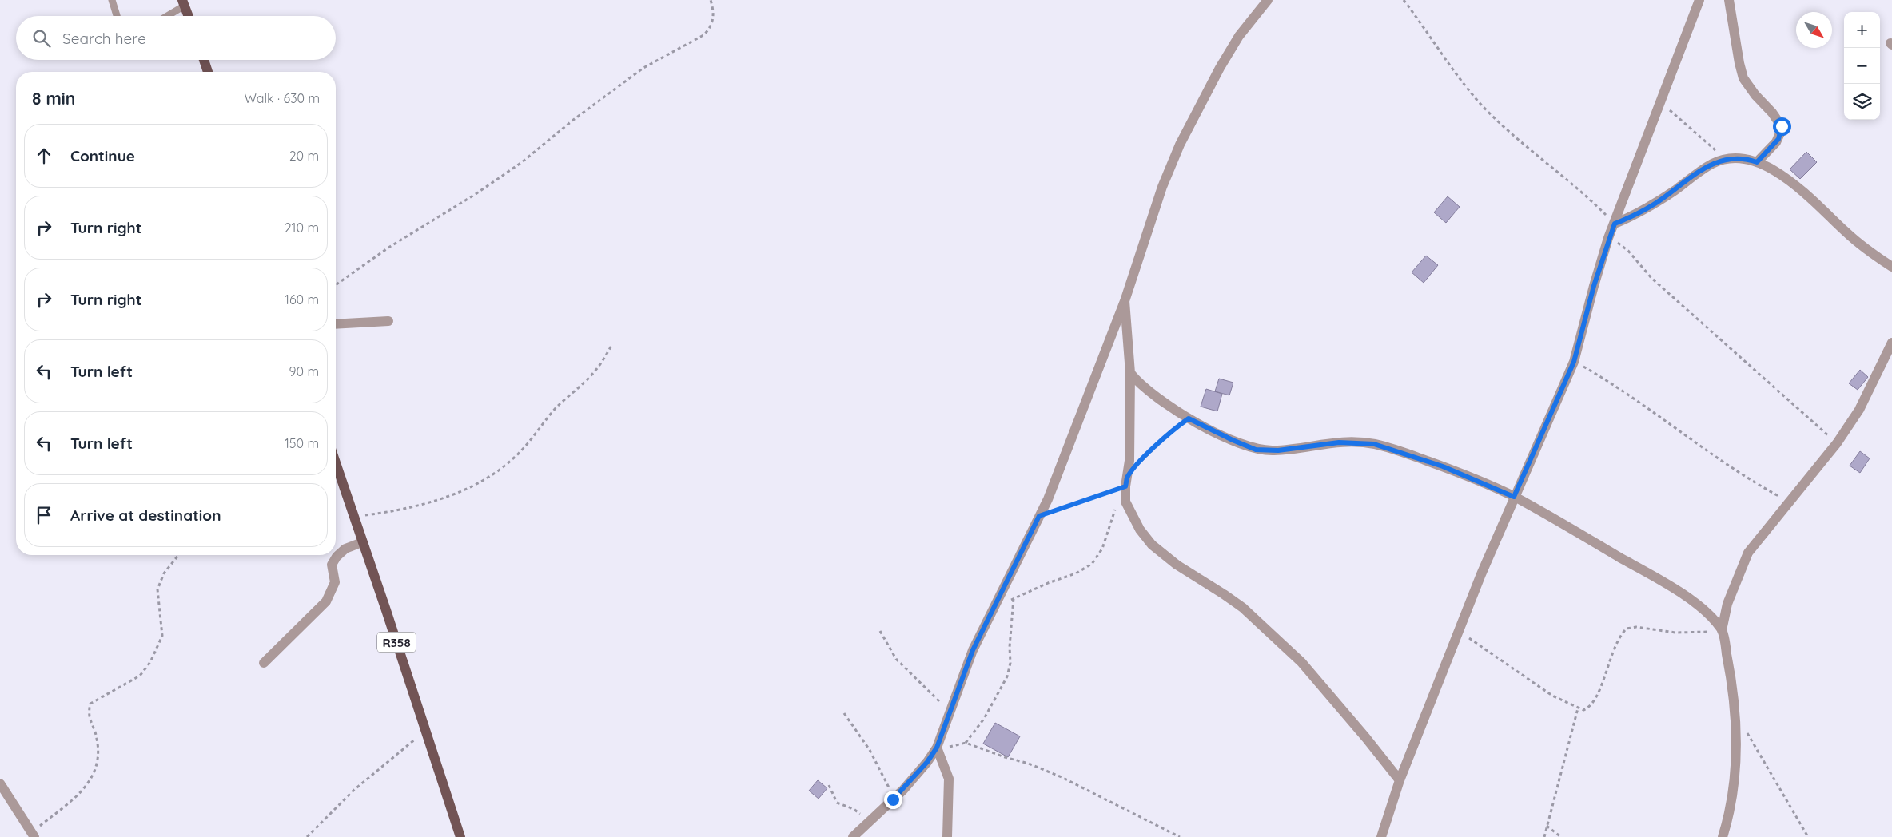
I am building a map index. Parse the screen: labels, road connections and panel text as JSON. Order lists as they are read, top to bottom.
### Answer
{
  "streets": {
    "main road": ["R358"]
  },
  "north": "bottom right",
  "page": {
    "map_buttons": ["+", "−"],
    "search": "Search here",
    "heading": ["8 min", "Walk · 630 m"],
    "list": [
      ["Continue", "20 m"],
      ["Turn right", "210 m"],
      ["Turn right", "160 m"],
      ["Turn left", "90 m"],
      ["Turn left", "150 m"],
      "Arrive at destination"
    ]
  }
}
